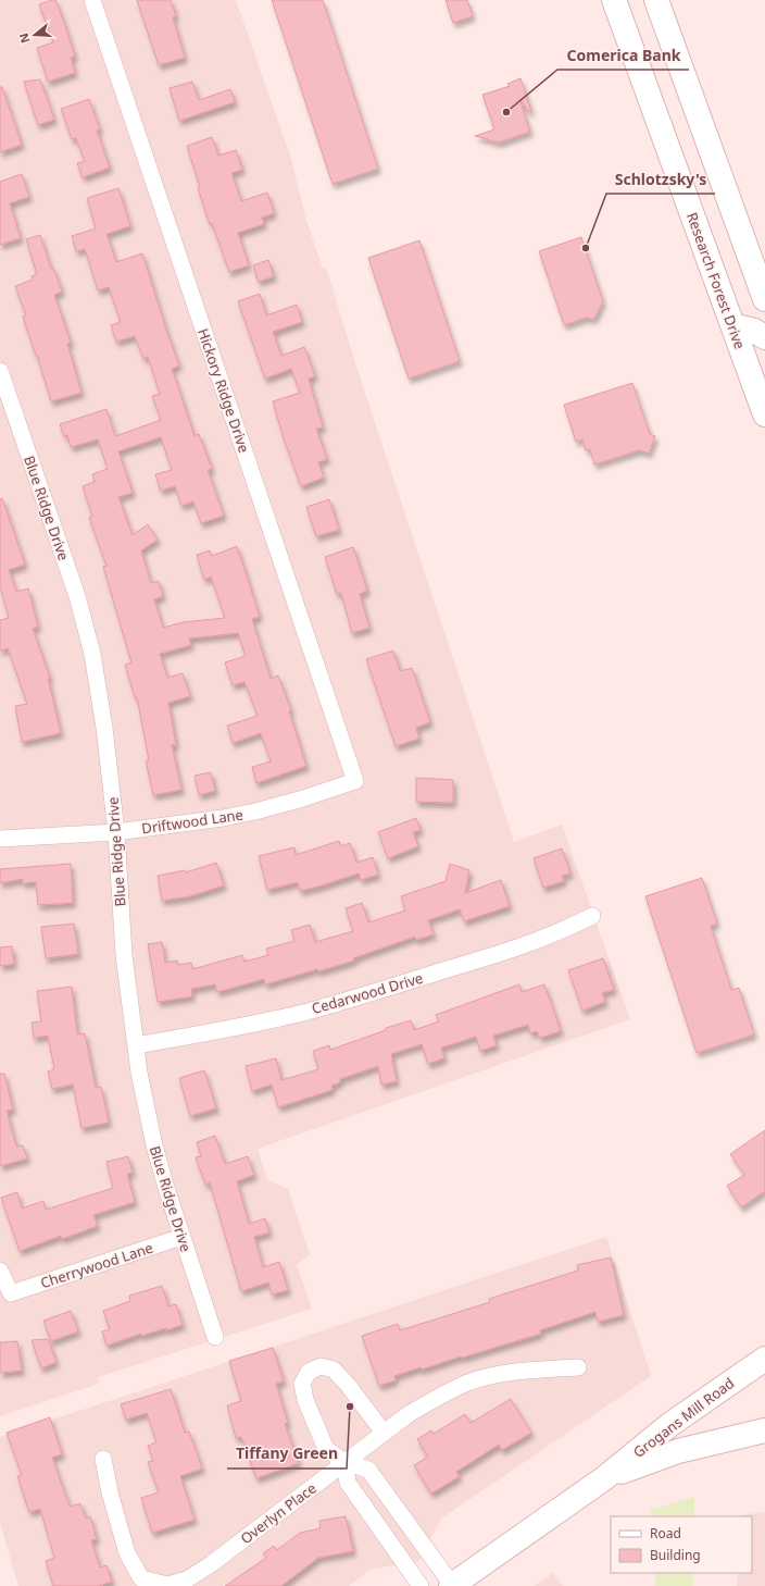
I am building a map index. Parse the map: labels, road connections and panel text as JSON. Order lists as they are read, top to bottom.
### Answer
{
  "streets": {
    "main road": ["Research Forest Drive", "Grogans Mill Road"],
    "street": [
      "Hickory Ridge Drive",
      "Blue Ridge Drive",
      "Driftwood Lane",
      "Cedarwood Drive",
      "Cherrywood Lane",
      "Overlyn Place"
    ]
  },
  "crossings": [
    ["Hickory Ridge Drive", "Driftwood Lane"],
    ["Blue Ridge Drive", "Driftwood Lane"],
    ["Blue Ridge Drive", "Cedarwood Drive"],
    ["Blue Ridge Drive", "Cherrywood Lane"]
  ],
  "places": ["Comerica Bank", "Schlotzsky's", "Tiffany Green"],
  "legend": ["Road", "Building"],
  "north": "left"
}
